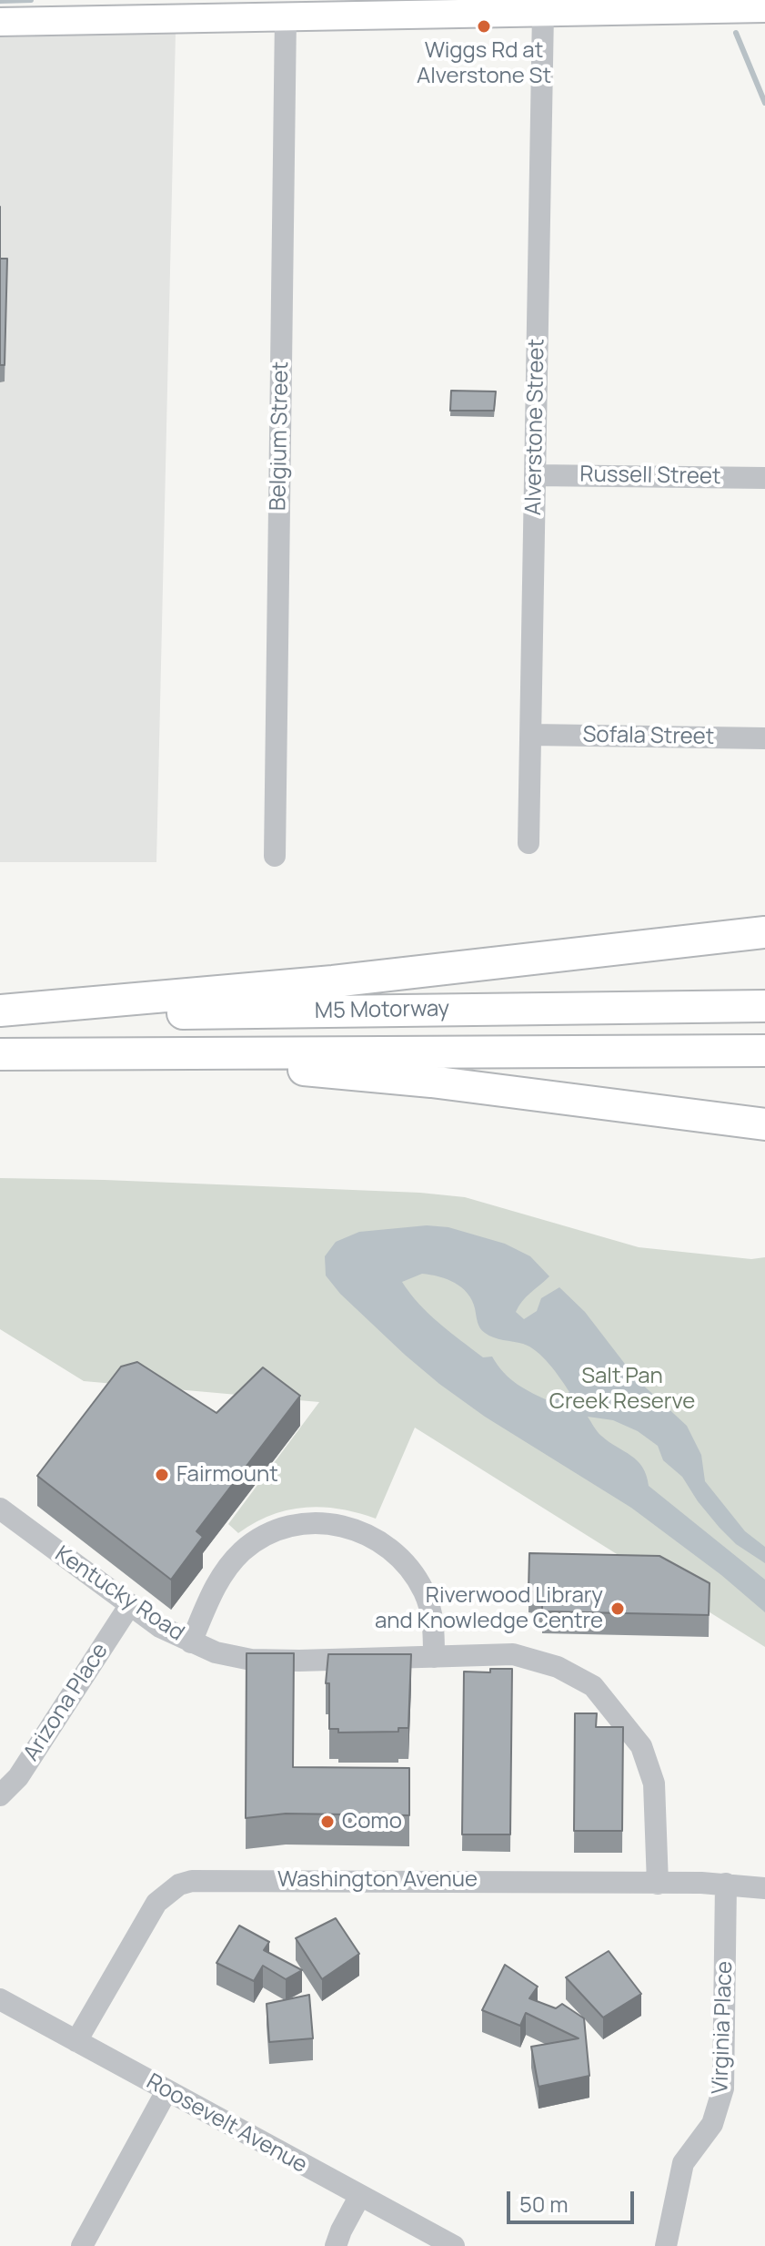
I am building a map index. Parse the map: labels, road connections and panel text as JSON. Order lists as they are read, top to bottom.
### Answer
{
  "streets": {
    "highway": ["M5 Motorway"],
    "street": [
      "Alverstone Street",
      "Belgium Street",
      "Russell Street",
      "Sofala Street",
      "Kentucky Road",
      "Arizona Place",
      "Washington Avenue",
      "Virginia Place",
      "Roosevelt Avenue"
    ]
  },
  "crossings": [
    ["Alverstone Street", "Russell Street"],
    ["Alverstone Street", "Sofala Street"],
    ["Kentucky Road", "Arizona Place"],
    ["Kentucky Road", "Washington Avenue"],
    ["Washington Avenue", "Virginia Place"],
    ["Washington Avenue", "Roosevelt Avenue"]
  ],
  "parks": ["Salt Pan Creek Reserve"],
  "places": [
    "Wiggs Rd at Alverstone St",
    "Fairmount",
    "Riverwood Library and Knowledge Centre",
    "Como"
  ],
  "scale_bar": "50 m"
}
